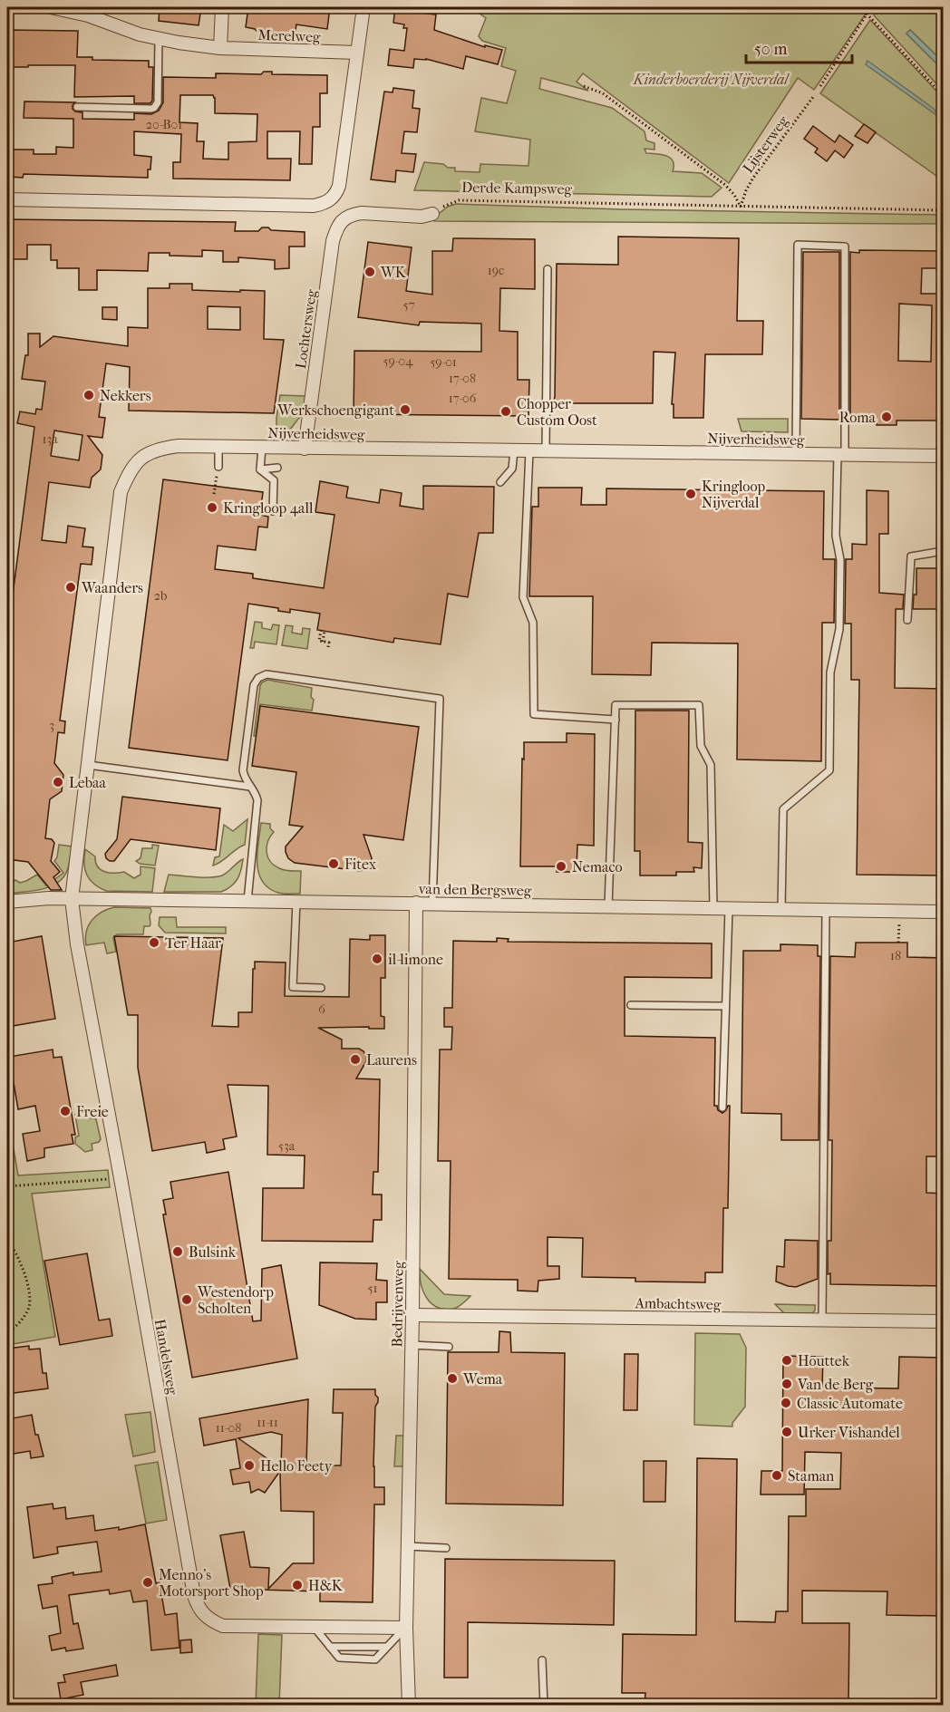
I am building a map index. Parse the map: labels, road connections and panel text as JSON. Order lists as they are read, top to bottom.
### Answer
{
  "streets": {
    "street": [
      "Merelweg",
      "Lochtersweg",
      "Nijverheidsweg",
      "van den Bergsweg",
      "Ambachtsweg",
      "Bedrijvenweg",
      "Handelsweg"
    ],
    "path": ["Lijsterweg", "Derde Kampsweg"]
  },
  "crossings": [
    ["Lijsterweg", "Derde Kampsweg"],
    ["Lochtersweg", "Nijverheidsweg"],
    ["Nijverheidsweg", "van den Bergsweg"],
    ["Nijverheidsweg", "Handelsweg"],
    ["van den Bergsweg", "Bedrijvenweg"],
    ["van den Bergsweg", "Handelsweg"],
    ["Ambachtsweg", "Bedrijvenweg"],
    ["Bedrijvenweg", "Handelsweg"]
  ],
  "parks": ["Kinderboerderij Nijverdal"],
  "places": [
    "WK",
    "Nekkers",
    "Werkschoengigant",
    "Chopper Custom Oost",
    "Roma",
    "Kringloop Nijverdal",
    "Kringloop 4all",
    "Waanders",
    "Lebaa",
    "Fitex",
    "Nemaco",
    "Ter Haar",
    "il-limone",
    "Laurens",
    "Freie",
    "Bulsink",
    "Westendorp Scholten",
    "Houttek",
    "Wema",
    "Van de Berg",
    "Classic Automate",
    "Urker Vishandel",
    "Hello Feety",
    "Staman",
    "Menno's Motorsport Shop",
    "H&K"
  ],
  "house_numbers": [
    "20-B01",
    "19c",
    "57",
    "59-04",
    "59-01",
    "17-08",
    "17-06",
    "13a",
    "2b",
    "3",
    "18",
    "6",
    "53a",
    "51",
    "11-11",
    "11-08"
  ],
  "scale_bar": "50 m"
}
